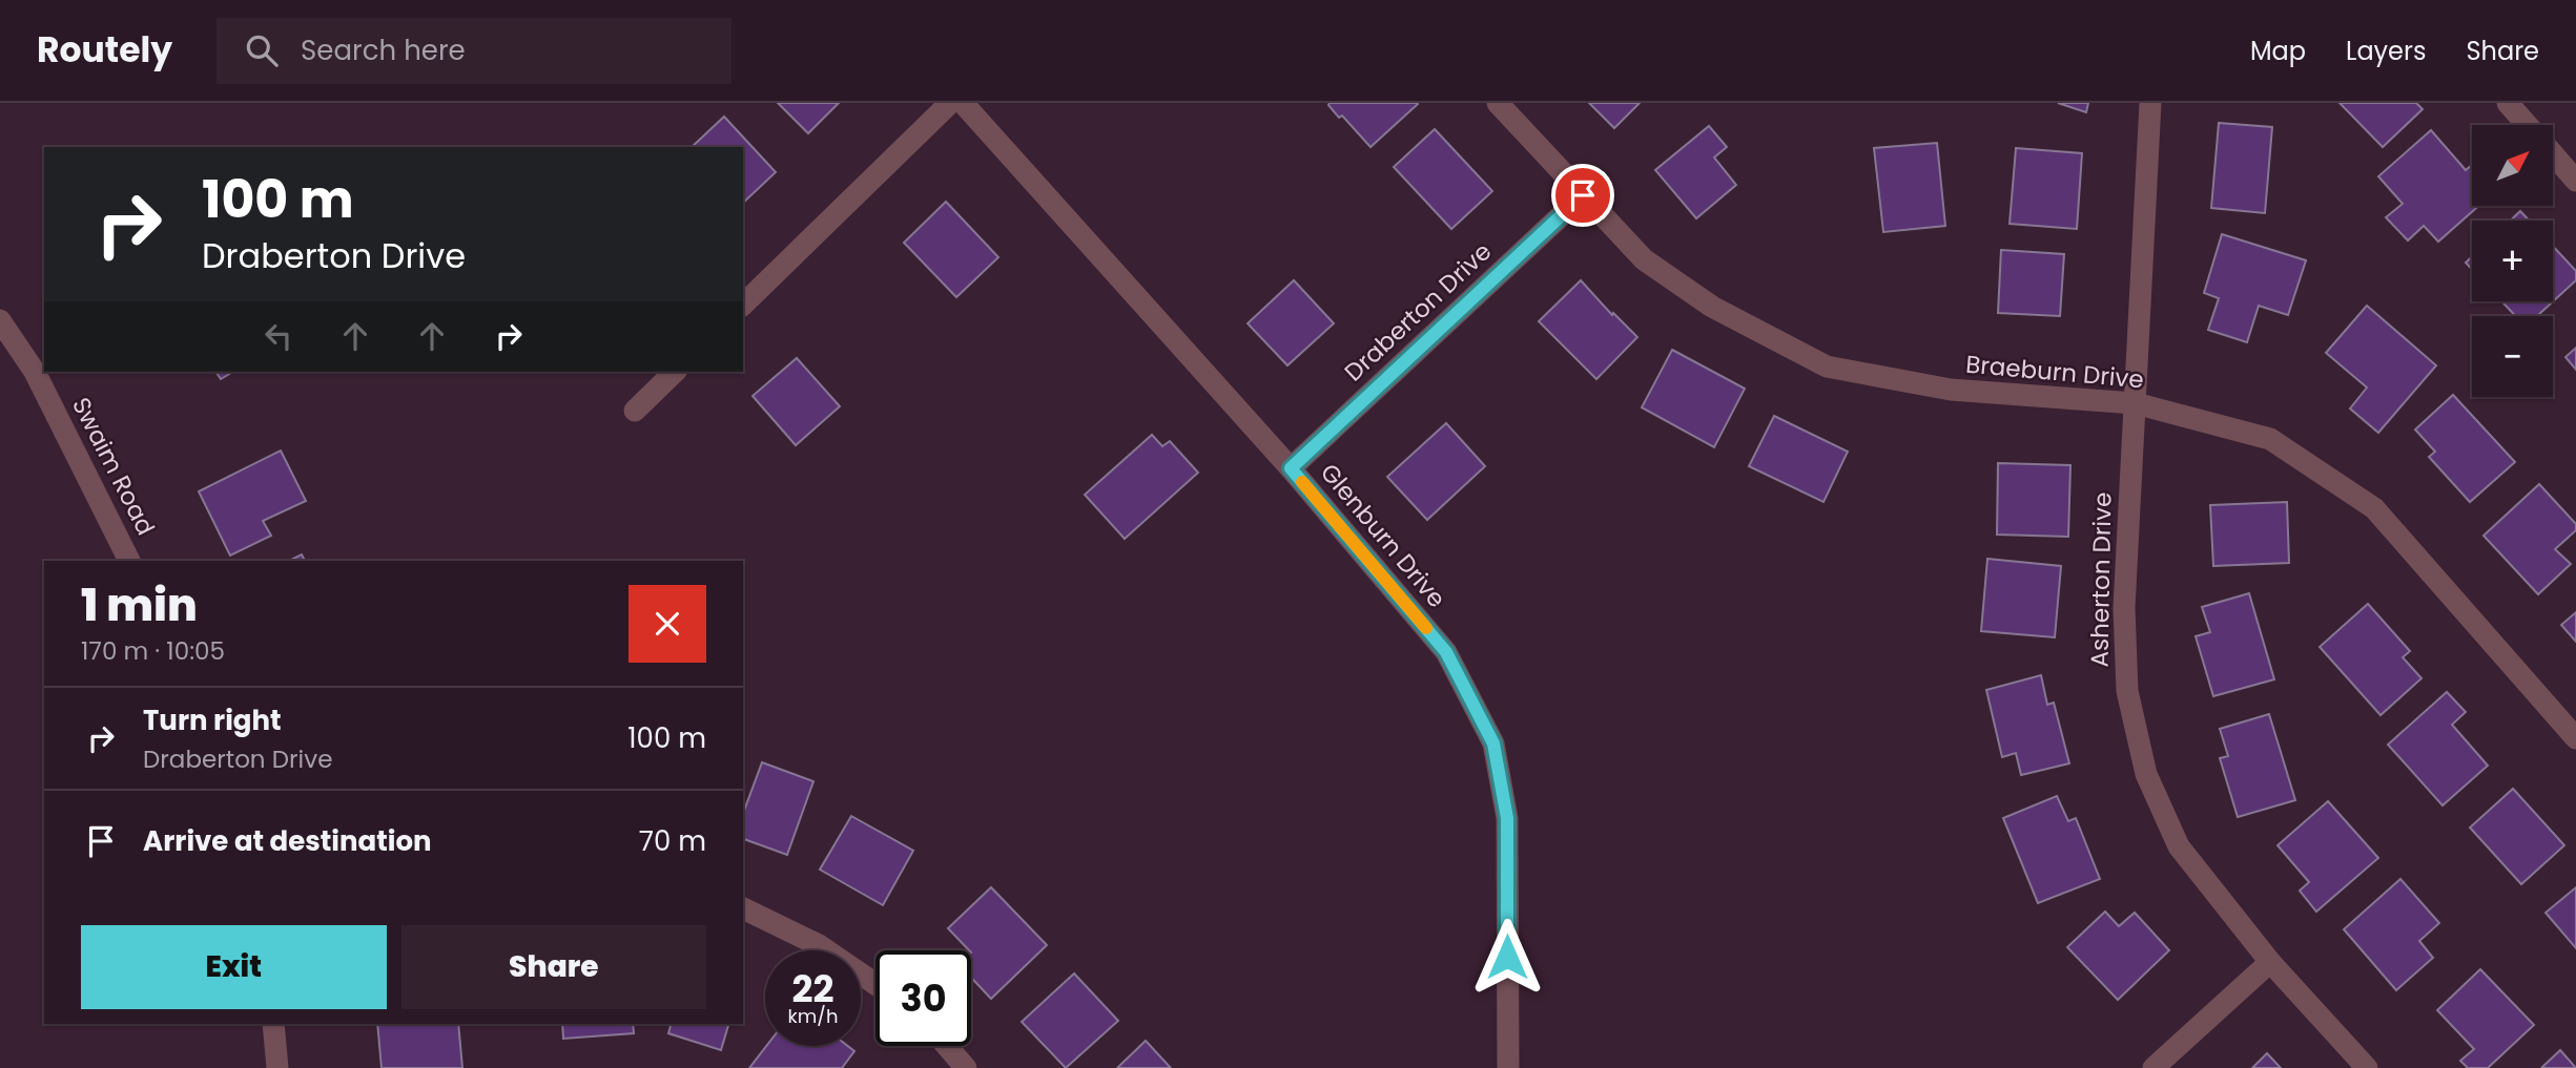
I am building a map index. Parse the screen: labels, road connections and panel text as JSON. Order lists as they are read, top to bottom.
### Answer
{
  "streets": {
    "street": [
      "Draberton Drive",
      "Braeburn Drive",
      "Swaim Road",
      "Glenburn Drive",
      "Asherton Drive"
    ]
  },
  "crossings": [
    ["Draberton Drive", "Braeburn Drive"],
    ["Draberton Drive", "Glenburn Drive"],
    ["Braeburn Drive", "Asherton Drive"]
  ],
  "north": "top right",
  "page": {
    "header": "Routely",
    "search": "Search here",
    "nav": ["Map", "Layers", "Share"],
    "map_buttons": ["+", "−"],
    "turn": ["100 m", "Draberton Drive"],
    "heading": ["1 min", "170 m · 10:05"],
    "list": [
      {
        "name": "Turn right",
        "note": "Draberton Drive",
        "value": "100 m"
      },
      {
        "name": "Arrive at destination",
        "value": "70 m"
      }
    ],
    "buttons": ["Exit", "Share"],
    "speed": "22 km/h",
    "limit": "30"
  }
}
